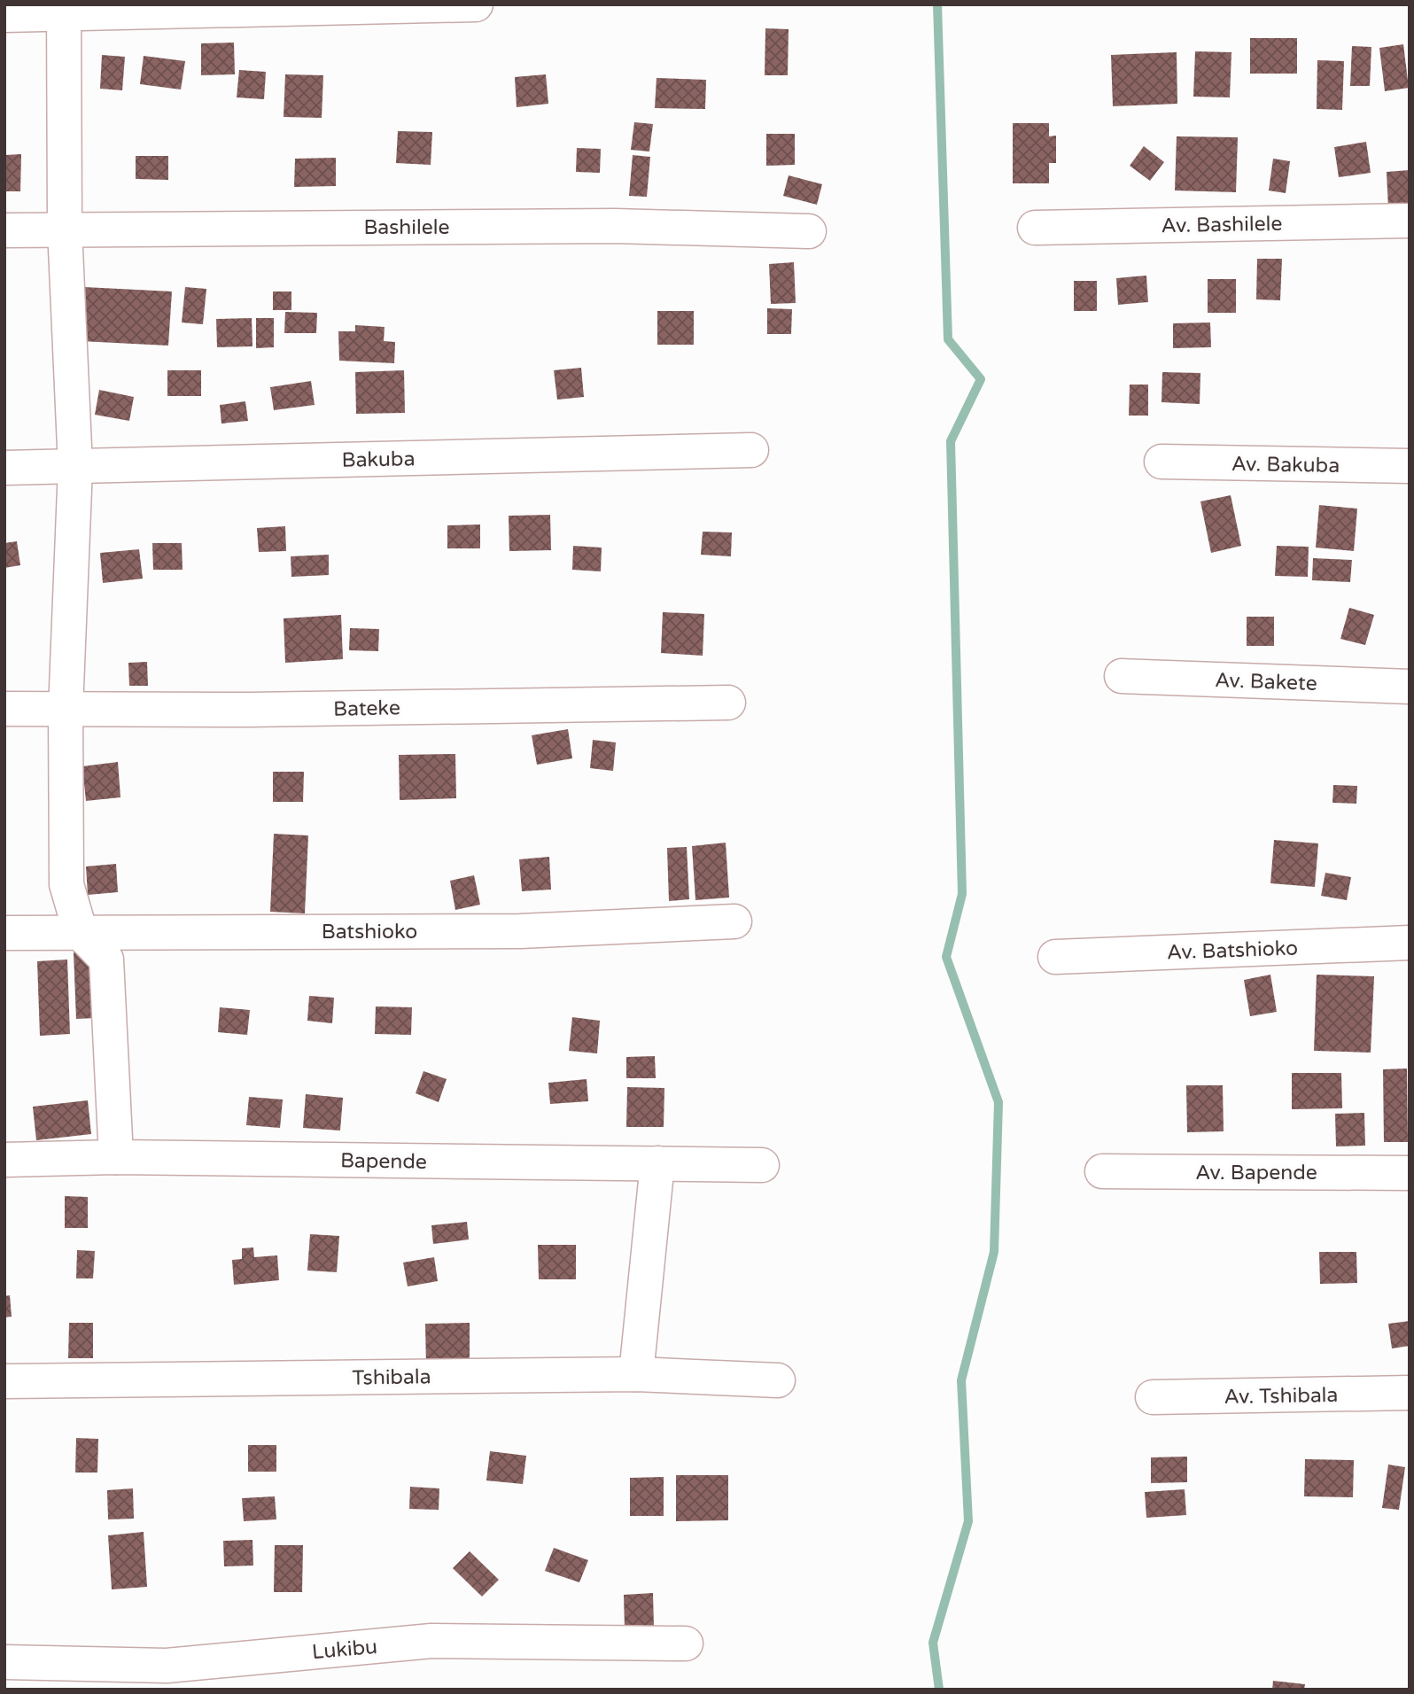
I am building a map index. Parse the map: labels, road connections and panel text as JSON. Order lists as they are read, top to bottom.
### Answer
{
  "streets": {
    "street": [
      "Av. Bashilele",
      "Bashilele",
      "Bakuba",
      "Av. Bakuba",
      "Av. Bakete",
      "Bateke",
      "Batshioko",
      "Av. Batshioko",
      "Bapende",
      "Av. Bapende",
      "Tshibala",
      "Av. Tshibala",
      "Lukibu"
    ]
  }
}
